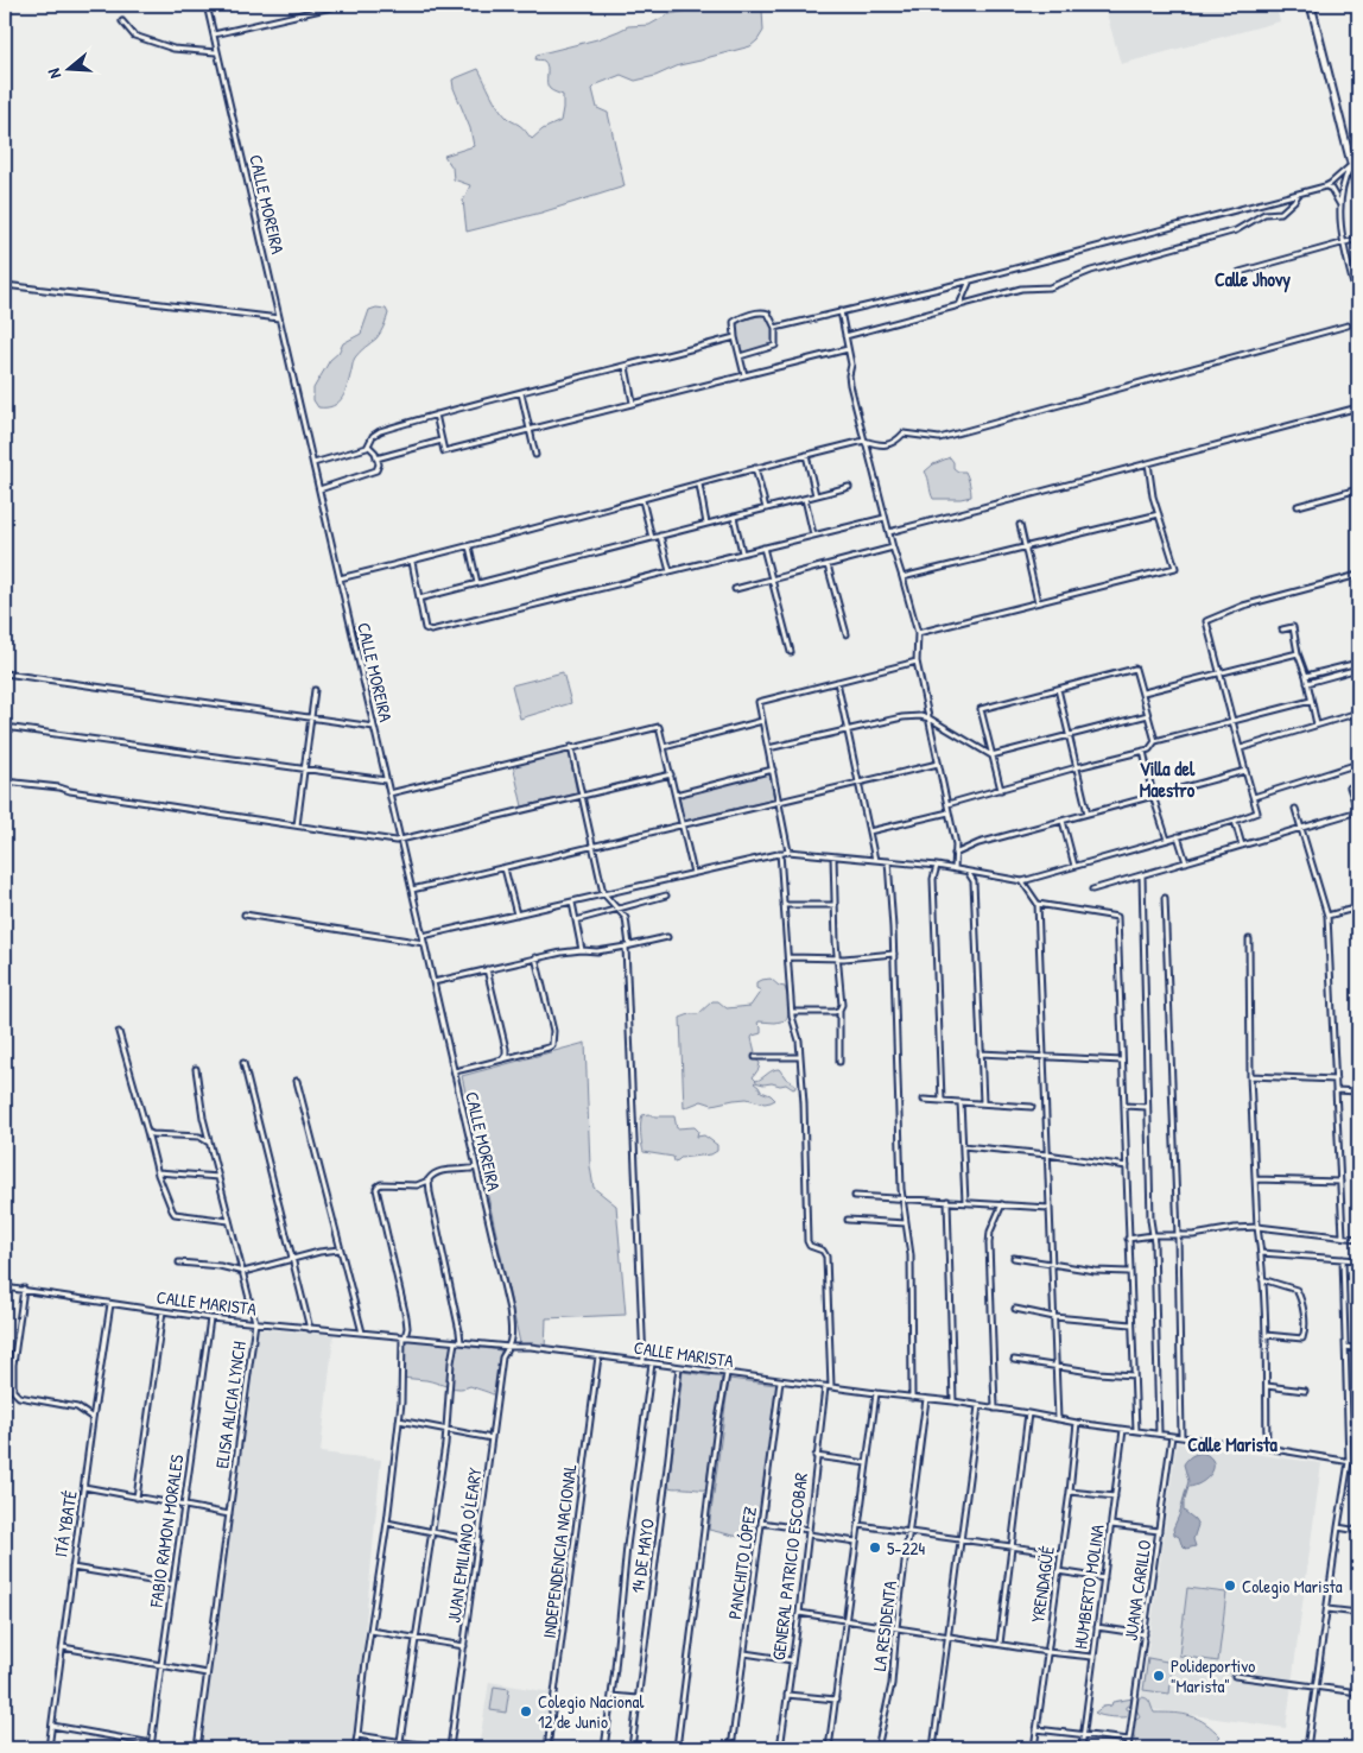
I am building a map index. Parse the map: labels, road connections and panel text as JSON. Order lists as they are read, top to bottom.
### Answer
{
  "streets": {
    "street": [
      "CALLE MOREIRA",
      "CALLE MARISTA",
      "ELISA ALICIA LYNCH",
      "ITÁ YBATÉ",
      "FABIO RAMON MORALES",
      "JUAN EMILIANO O'LEARY",
      "INDEPENDENCIA NACIONAL",
      "14 DE MAYO",
      "PANCHITO LÓPEZ",
      "GENERAL PATRICIO ESCOBAR",
      "YRENDAGÜÉ",
      "HUMBERTO MOLINA",
      "JUANA CARILLO",
      "LA RESIDENTA"
    ]
  },
  "crossings": [
    ["CALLE MOREIRA", "CALLE MARISTA"],
    ["CALLE MOREIRA", "JUAN EMILIANO O'LEARY"],
    ["CALLE MARISTA", "ELISA ALICIA LYNCH"],
    ["CALLE MARISTA", "ITÁ YBATÉ"],
    ["CALLE MARISTA", "FABIO RAMON MORALES"],
    ["CALLE MARISTA", "JUAN EMILIANO O'LEARY"],
    ["CALLE MARISTA", "INDEPENDENCIA NACIONAL"],
    ["CALLE MARISTA", "14 DE MAYO"],
    ["CALLE MARISTA", "PANCHITO LÓPEZ"],
    ["CALLE MARISTA", "GENERAL PATRICIO ESCOBAR"],
    ["CALLE MARISTA", "YRENDAGÜÉ"],
    ["CALLE MARISTA", "HUMBERTO MOLINA"],
    ["CALLE MARISTA", "JUANA CARILLO"],
    ["CALLE MARISTA", "LA RESIDENTA"]
  ],
  "districts": ["Calle Jhovy", "Villa del Maestro", "Calle Marista"],
  "places": [
    "5-224",
    "Colegio Marista",
    "Polideportivo \"Marista\"",
    "Colegio Nacional 12 de Junio"
  ],
  "north": "left"
}
